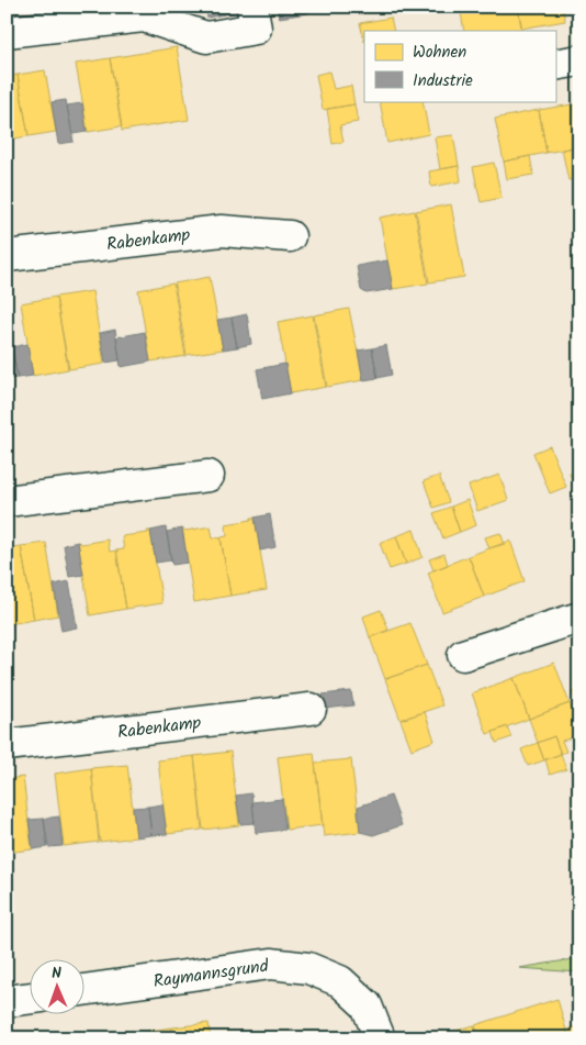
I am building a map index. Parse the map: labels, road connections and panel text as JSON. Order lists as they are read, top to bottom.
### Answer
{
  "streets": {
    "street": ["Rabenkamp", "Raymannsgrund"]
  },
  "legend": ["Wohnen", "Industrie"],
  "north": "top"
}
